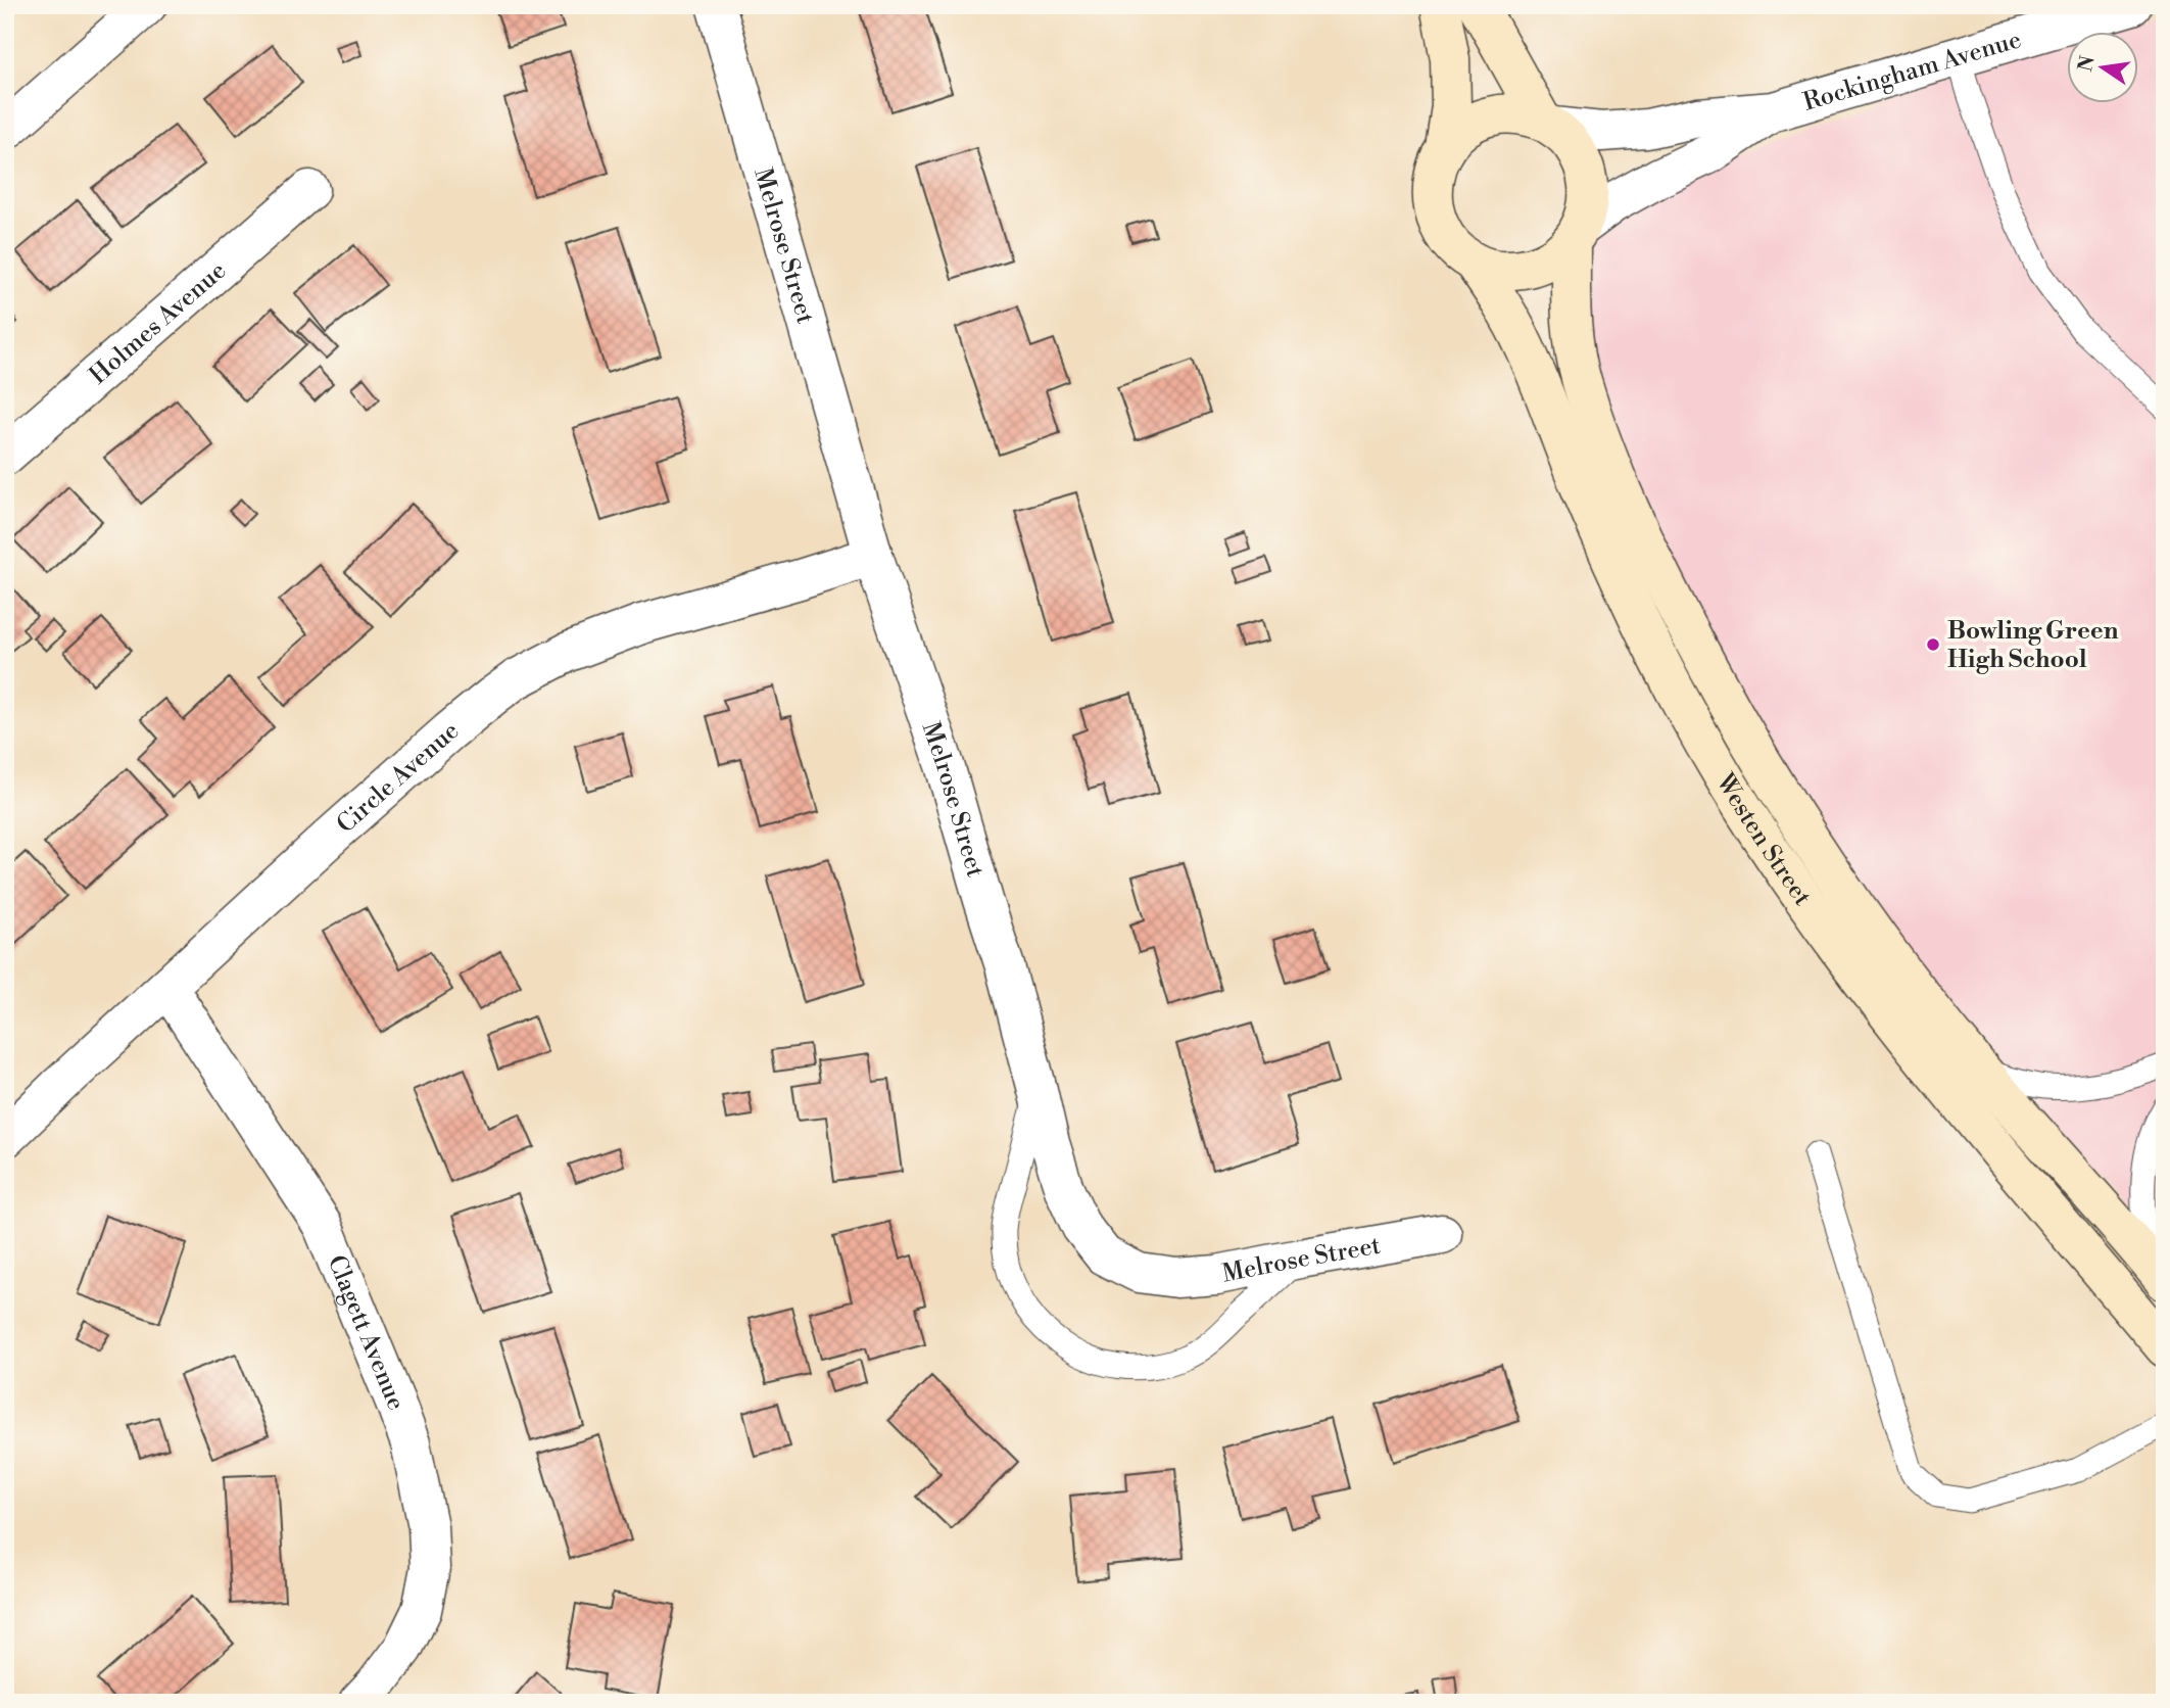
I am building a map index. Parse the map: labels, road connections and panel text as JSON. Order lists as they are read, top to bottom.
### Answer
{
  "streets": {
    "street": [
      "Rockingham Avenue",
      "Melrose Street",
      "Holmes Avenue",
      "Circle Avenue",
      "Westen Street",
      "Clagett Avenue"
    ]
  },
  "crossings": [
    ["Rockingham Avenue", "Westen Street"],
    ["Melrose Street", "Circle Avenue"],
    ["Circle Avenue", "Clagett Avenue"]
  ],
  "places": ["Bowling Green High School"],
  "north": "left"
}
